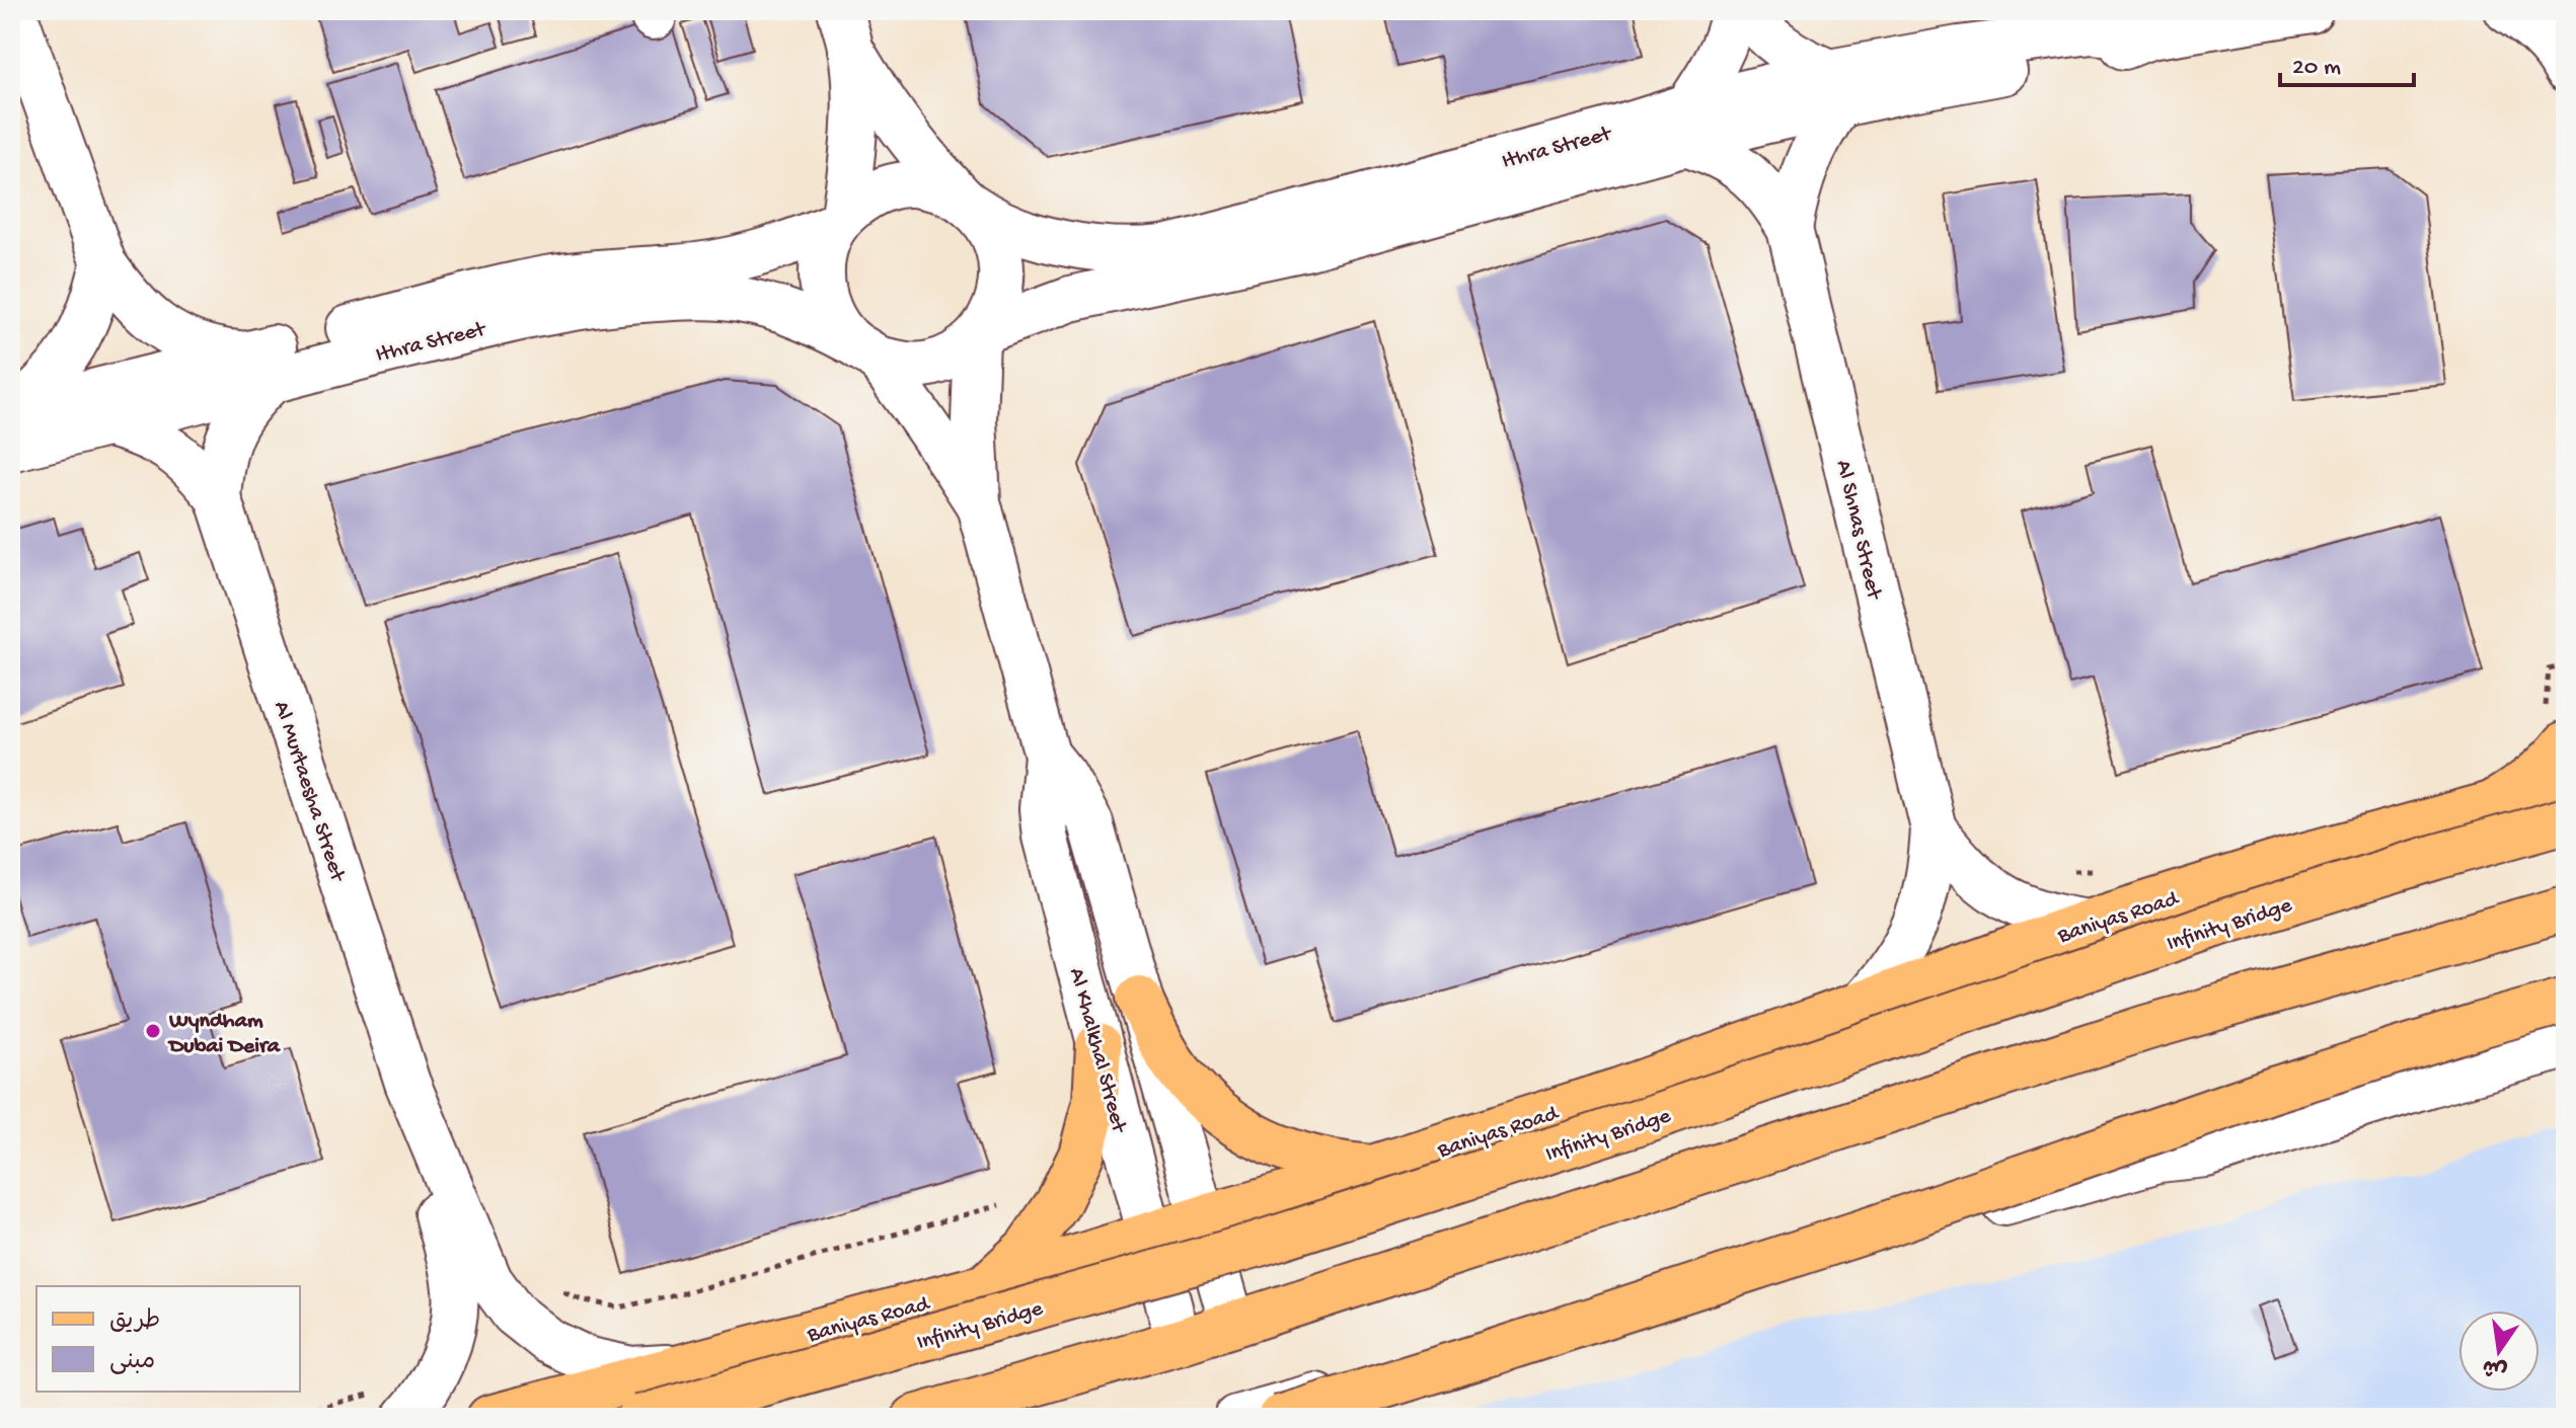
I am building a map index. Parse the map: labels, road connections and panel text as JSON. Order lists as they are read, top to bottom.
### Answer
{
  "streets": {
    "main road": ["Baniyas Road", "Infinity Bridge"],
    "street": [
      "Ithra Street",
      "Al Shnas Street",
      "Al Murtaesha Street",
      "Al Khalkhal Street"
    ]
  },
  "crossings": [
    ["Ithra Street", "Al Shnas Street"],
    ["Ithra Street", "Al Murtaesha Street"],
    ["Ithra Street", "Al Khalkhal Street"],
    ["Al Shnas Street", "Baniyas Road"],
    ["Al Murtaesha Street", "Baniyas Road"],
    ["Baniyas Road", "Al Khalkhal Street"]
  ],
  "places": ["Wyndham Dubai Deira"],
  "legend": ["طريق", "مبنى"],
  "scale_bar": "20 m",
  "north": "bottom"
}
